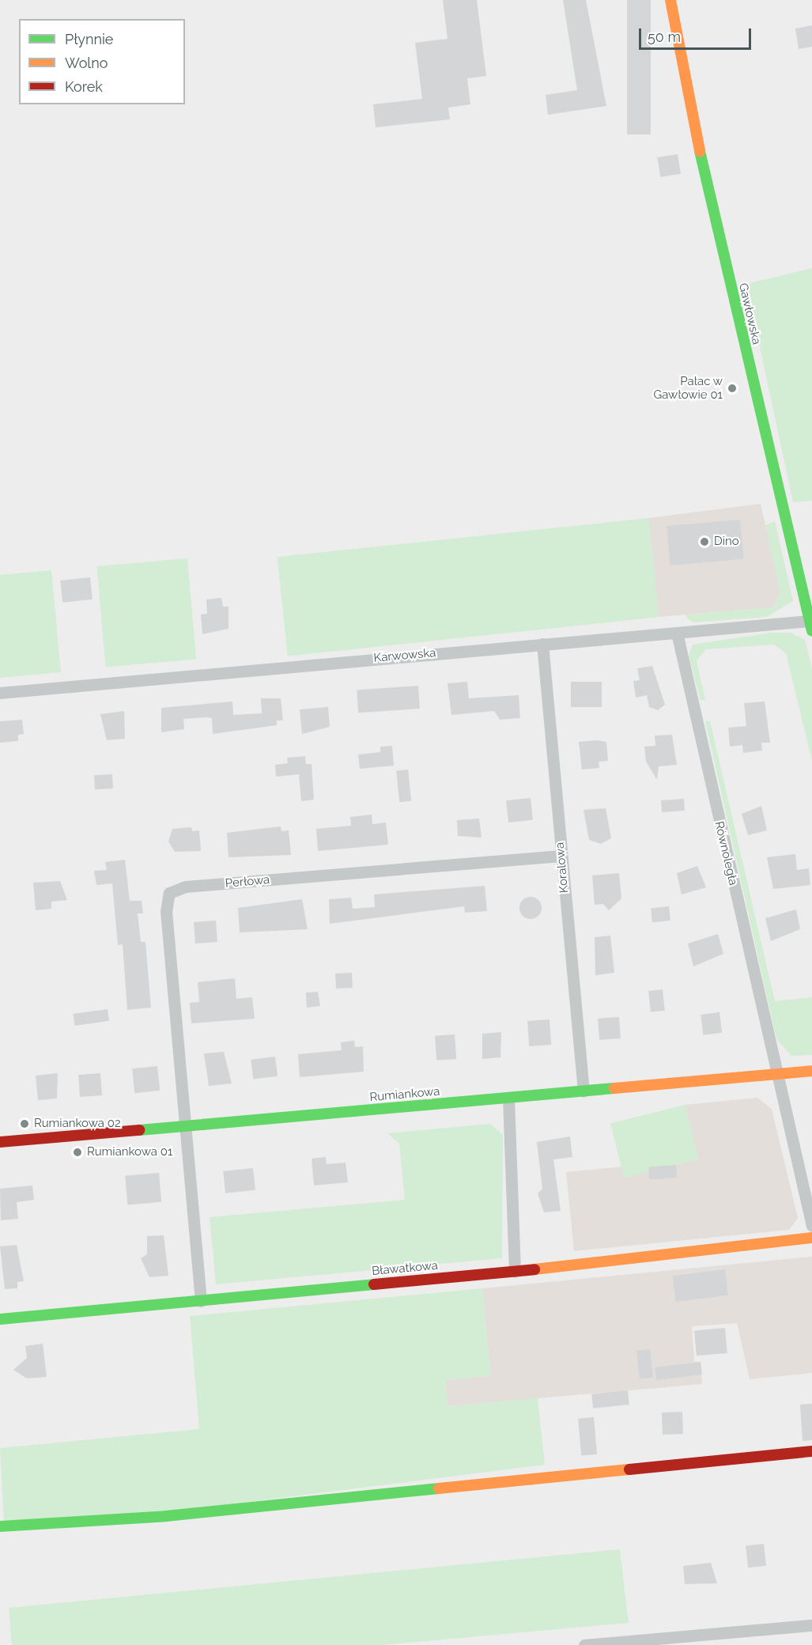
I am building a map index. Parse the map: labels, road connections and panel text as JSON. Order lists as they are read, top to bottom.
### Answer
{
  "streets": {
    "street": [
      "Gawłowska",
      "Karwowska",
      "Równoległa",
      "Koralowa",
      "Perłowa",
      "Rumiankowa",
      "Bławatkowa"
    ]
  },
  "crossings": [
    ["Gawłowska", "Karwowska"],
    ["Karwowska", "Równoległa"],
    ["Karwowska", "Koralowa"],
    ["Równoległa", "Rumiankowa"],
    ["Koralowa", "Perłowa"],
    ["Koralowa", "Rumiankowa"],
    ["Perłowa", "Rumiankowa"]
  ],
  "places": [
    "Pałac w Gawłowie 01",
    "Dino",
    "Rumiankowa 02",
    "Rumiankowa 01"
  ],
  "legend": ["Płynnie", "Wolno", "Korek"],
  "scale_bar": "50 m"
}
